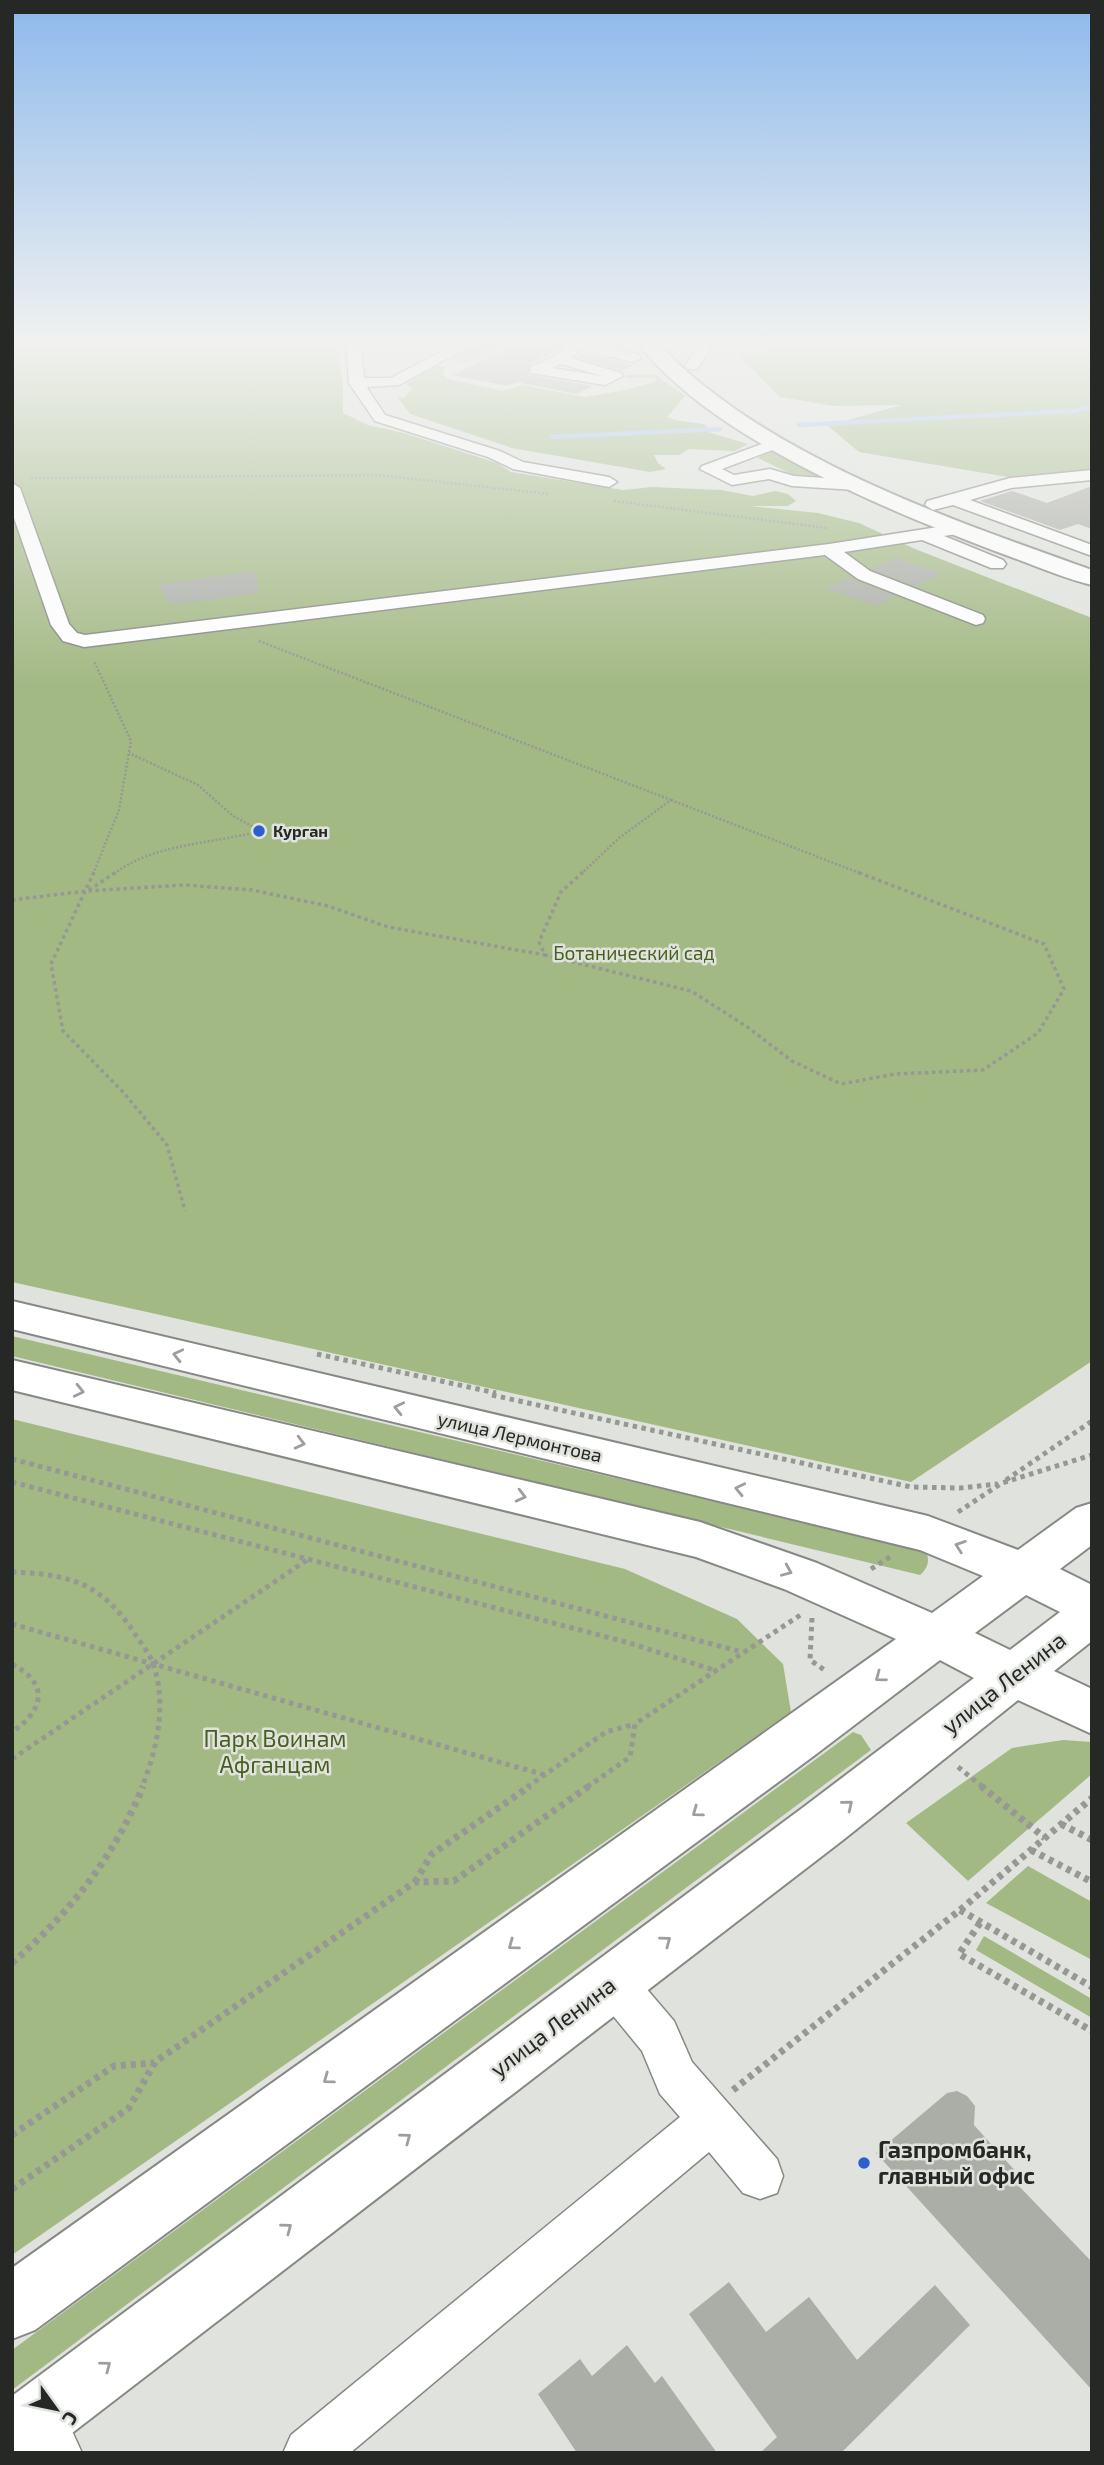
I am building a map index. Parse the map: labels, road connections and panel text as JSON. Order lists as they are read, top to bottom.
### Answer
{
  "streets": {
    "main road": ["улица Лермонтова", "улица Ленина"]
  },
  "parks": ["Ботанический сад", "Парк Воинам Афганцам"],
  "places": ["Курган", "Газпромбанк, главный офис"],
  "north": "bottom right"
}
